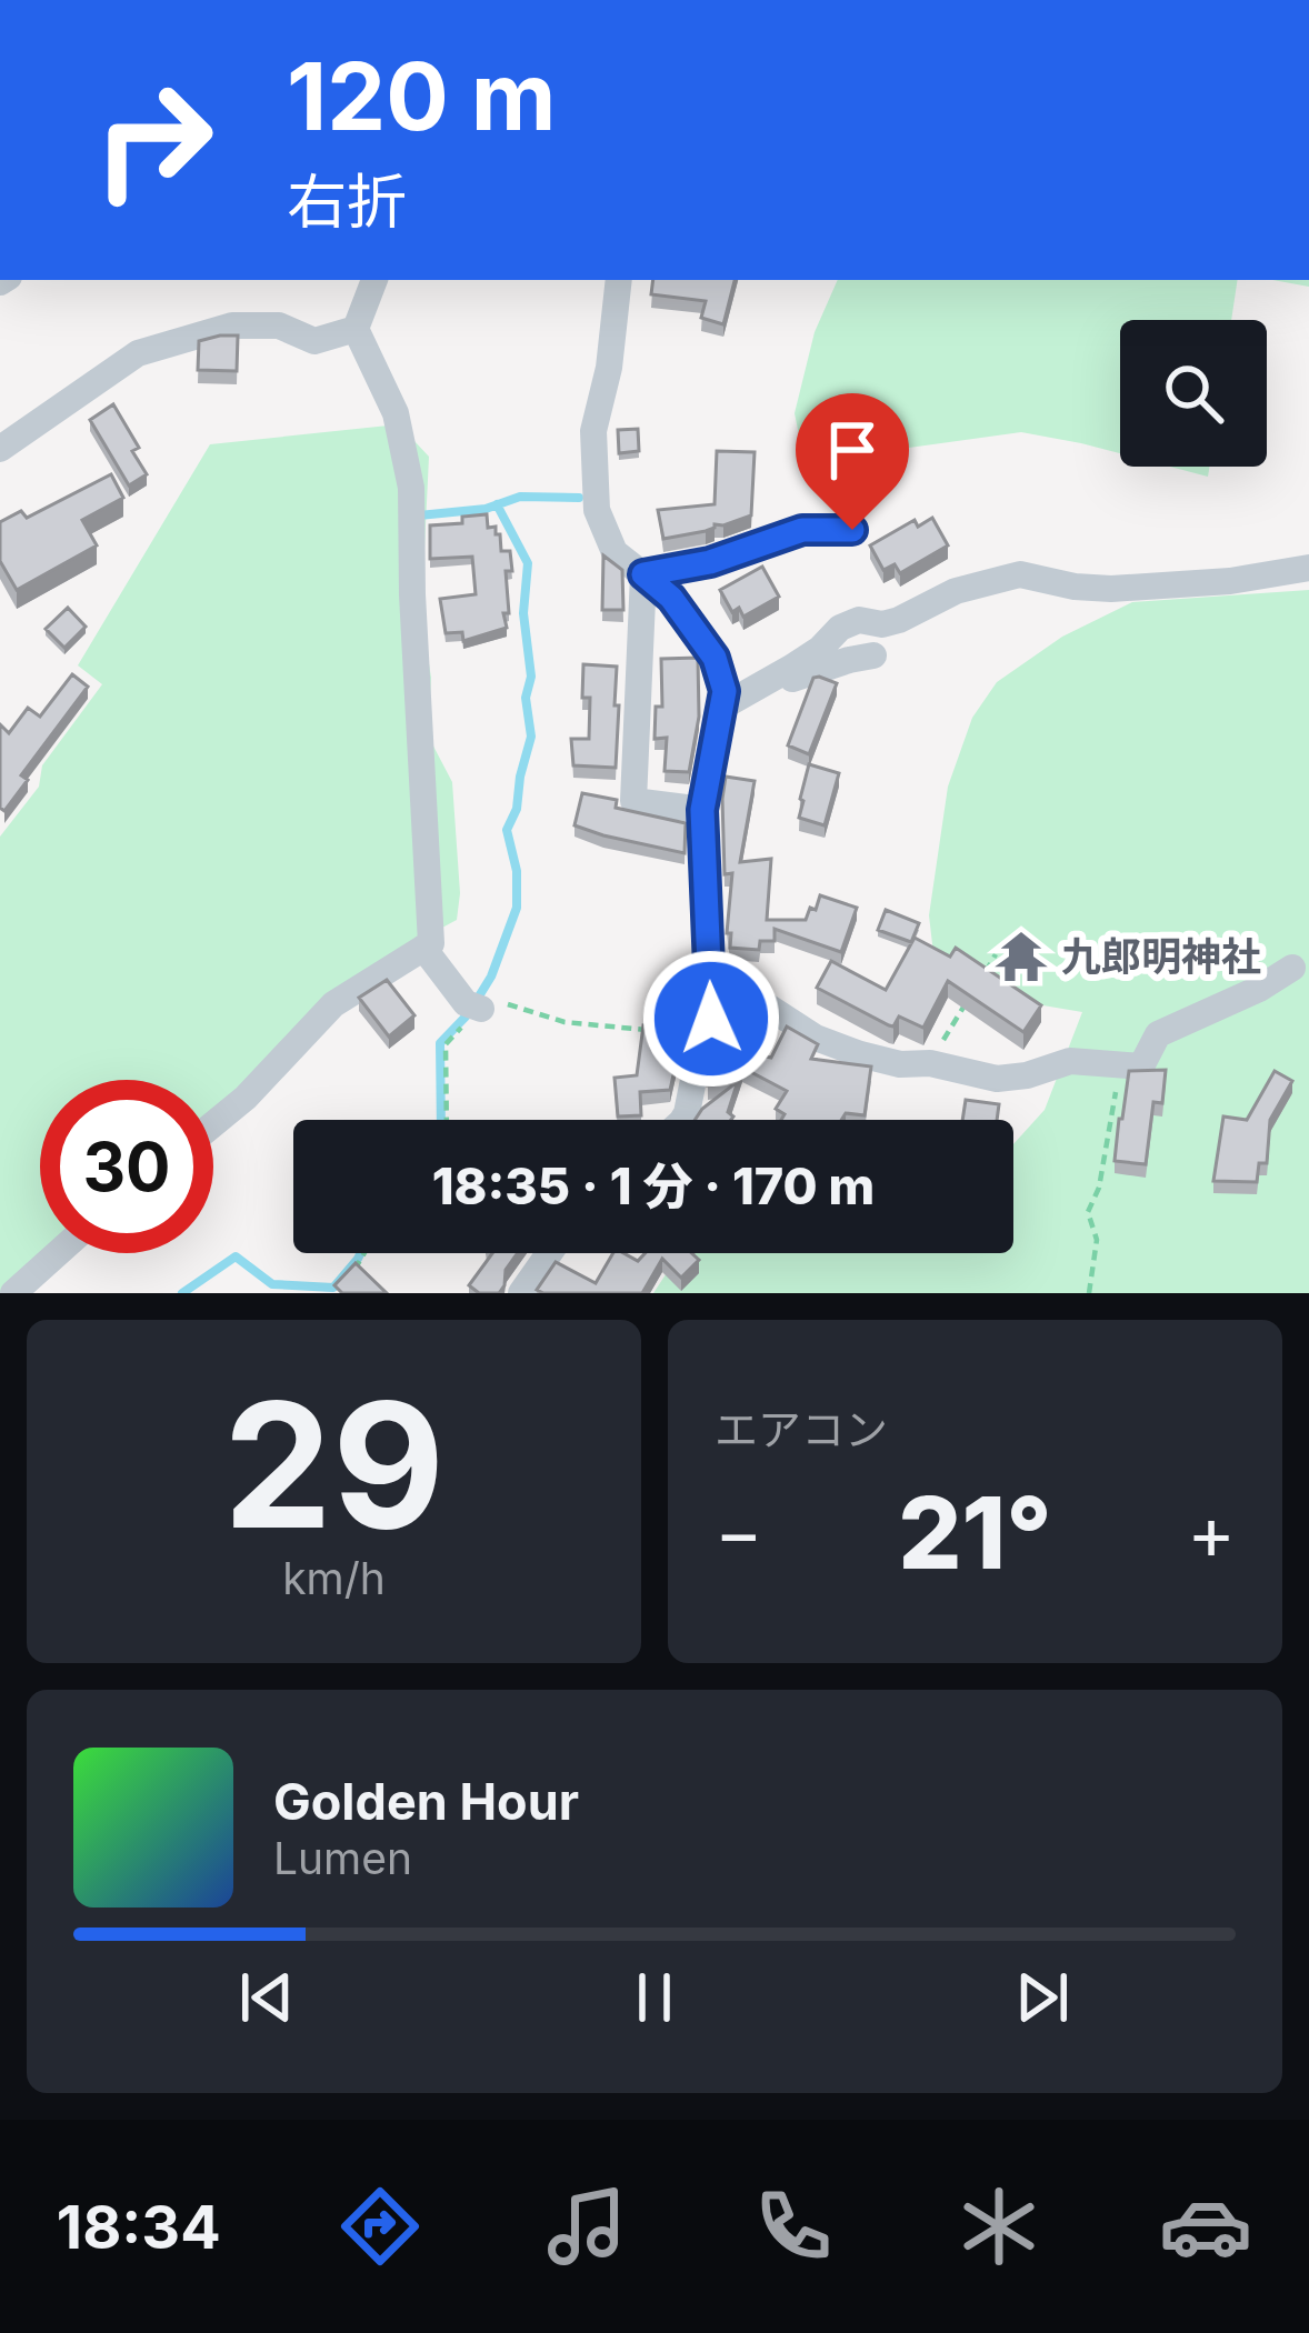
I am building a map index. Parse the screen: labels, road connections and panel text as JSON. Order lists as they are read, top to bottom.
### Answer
{
  "places": {
    "temple": ["九郎明神社"]
  },
  "page": {
    "turn": ["120 m", "右折"],
    "limit": "30",
    "trip": "18:35 · 1 分 · 170 m",
    "tile": [
      ["29", "km/h"],
      "エアコン"
    ],
    "heat": ["−", "21°", "+"],
    "song": ["Golden Hour", "Lumen"],
    "tabs": "18:34"
  }
}
